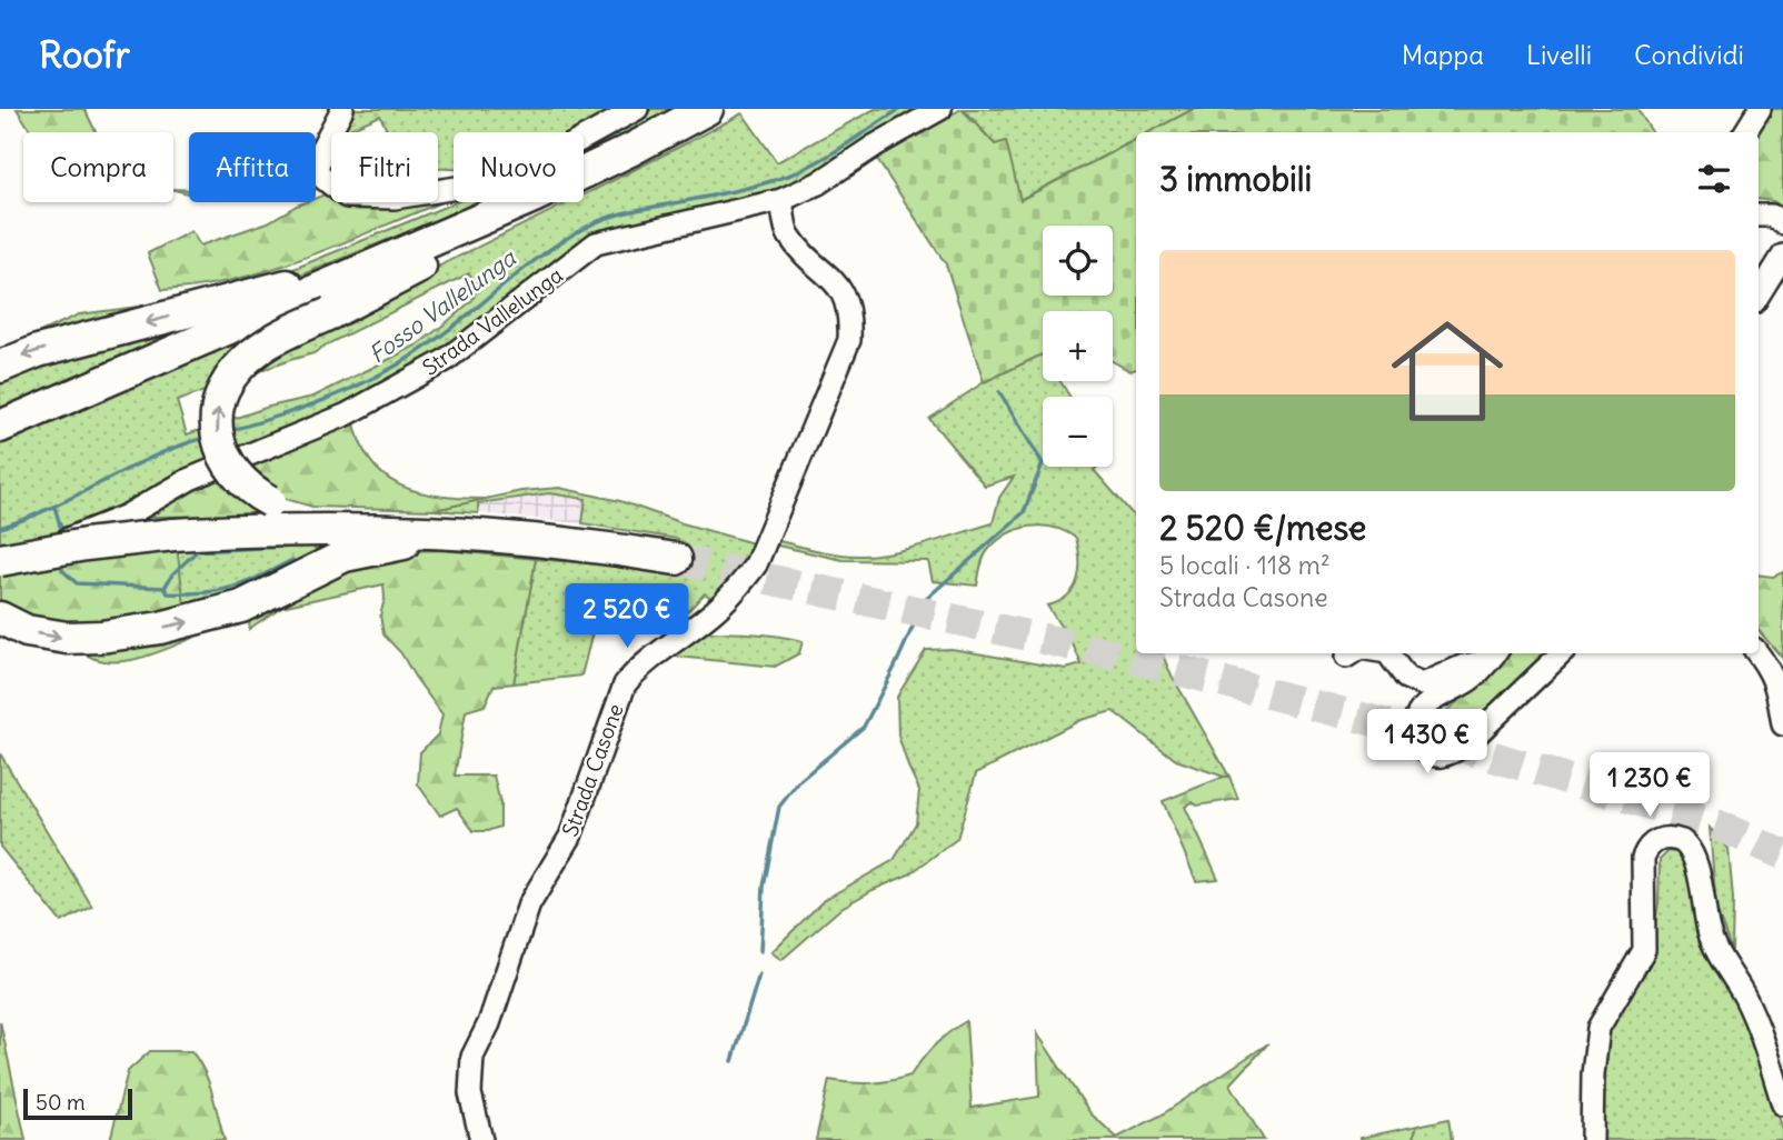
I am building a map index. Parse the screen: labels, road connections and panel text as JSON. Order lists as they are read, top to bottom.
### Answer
{
  "streets": {
    "street": ["Strada Vallelunga", "Strada Casone"]
  },
  "crossings": [
    ["Strada Vallelunga", "Strada Casone"]
  ],
  "water": ["Fosso Vallelunga"],
  "scale_bar": "50 m",
  "page": {
    "header": "Roofr",
    "nav": ["Mappa", "Livelli", "Condividi"],
    "chip": [
      "Compra",
      "Affitta",
      "Filtri",
      "Nuovo"
    ],
    "heading": "3 immobili",
    "map_buttons": ["+", "−"],
    "list": [
      {
        "name": "2 520 €/mese",
        "note": "5 locali · 118 m² · Strada Casone"
      }
    ],
    "price": ["2 520 €", "1 430 €", "1 230 €"],
    "scale": "50 m"
  }
}
